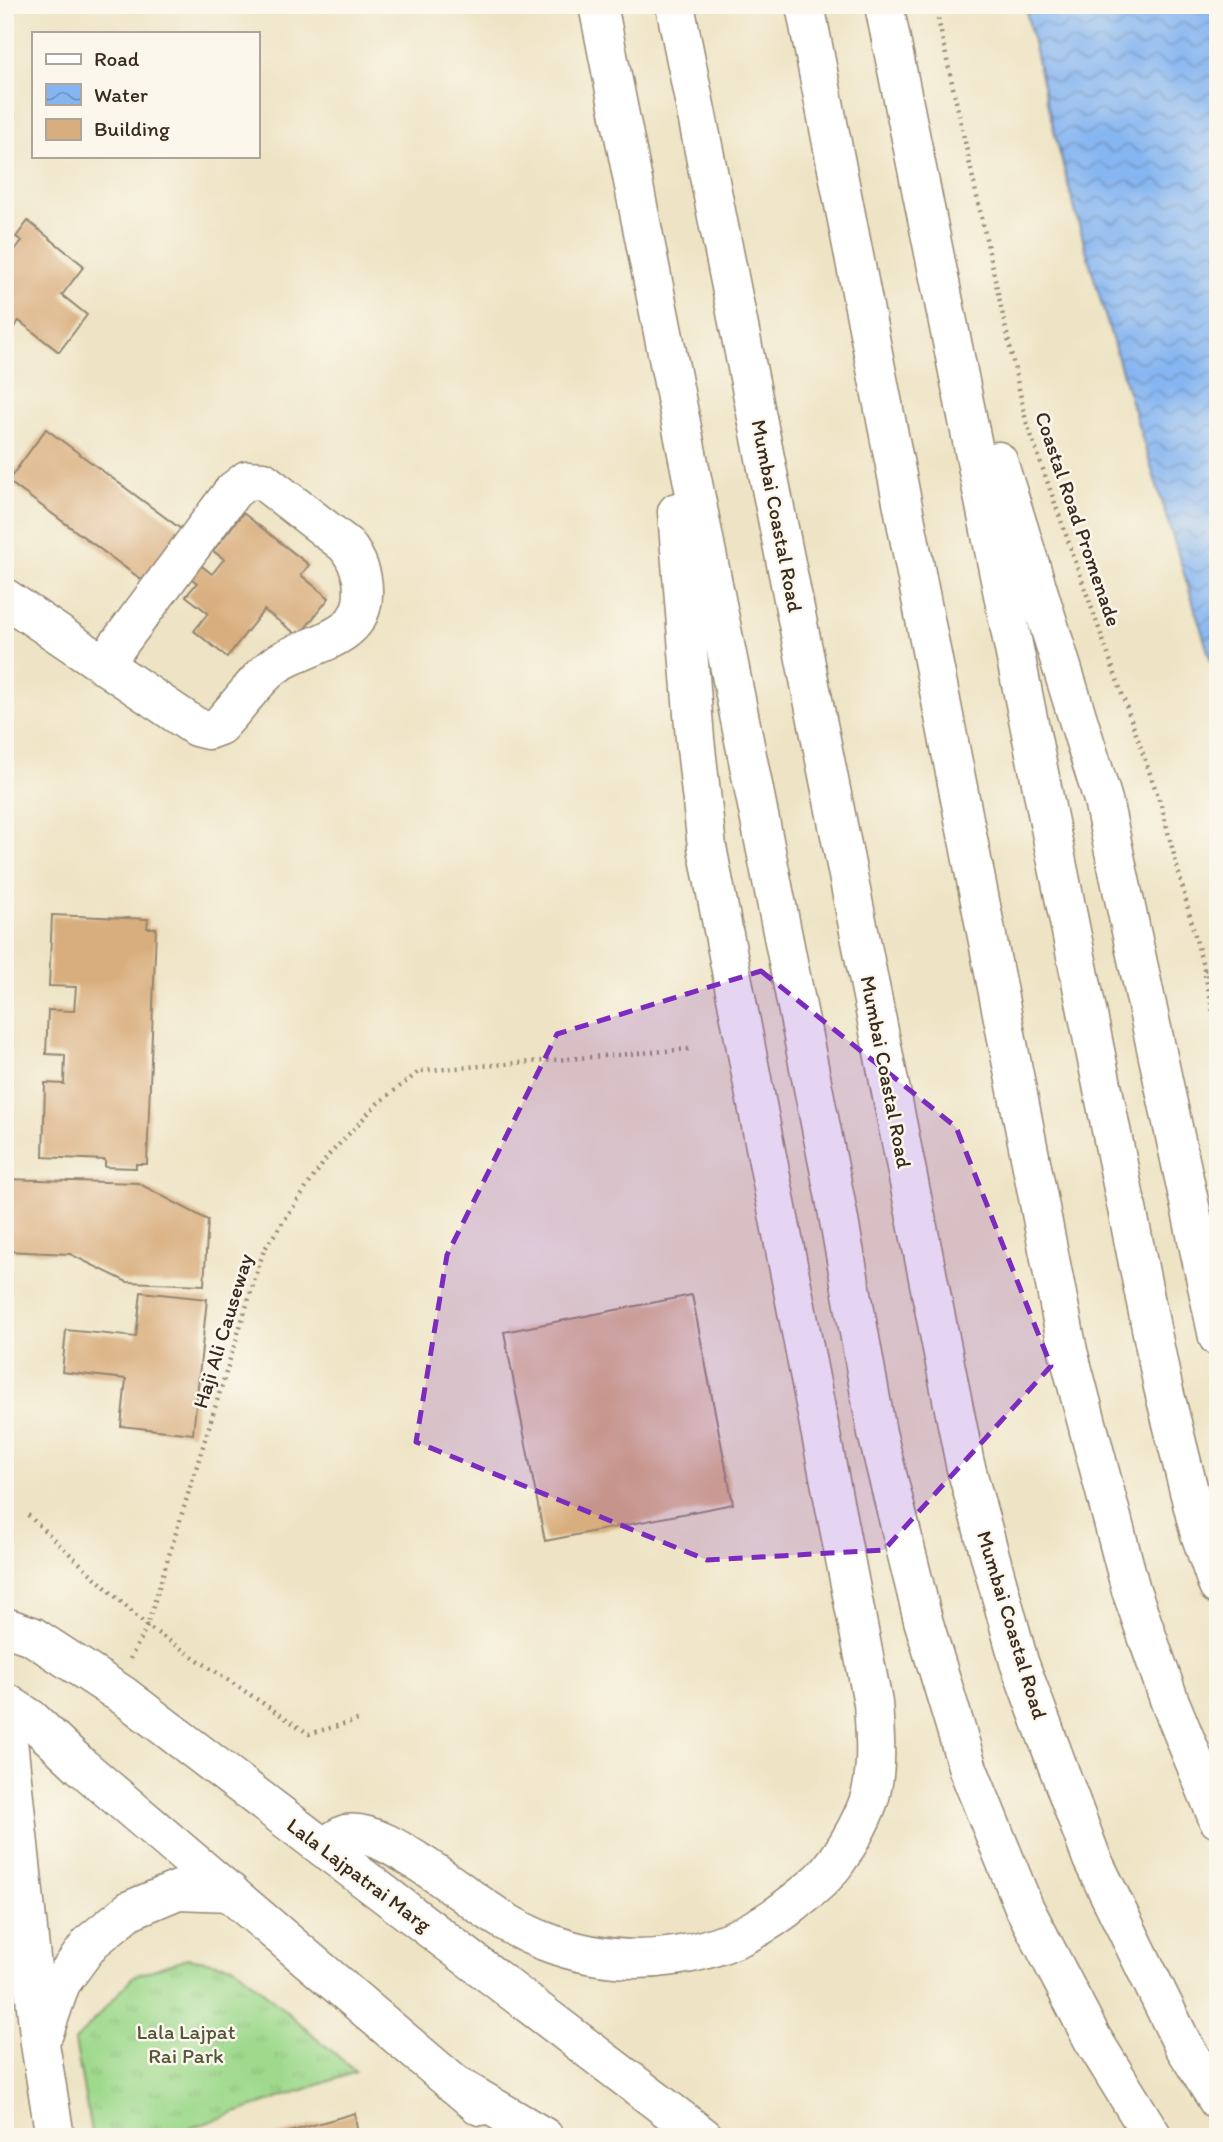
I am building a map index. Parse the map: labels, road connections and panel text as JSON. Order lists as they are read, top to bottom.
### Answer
{
  "streets": {
    "main road": ["Mumbai Coastal Road", "Lala Lajpatrai Marg"],
    "path": ["Coastal Road Promenade", "Haji Ali Causeway"]
  },
  "parks": ["Lala Lajpat Rai Park"],
  "legend": ["Road", "Water", "Building"]
}
